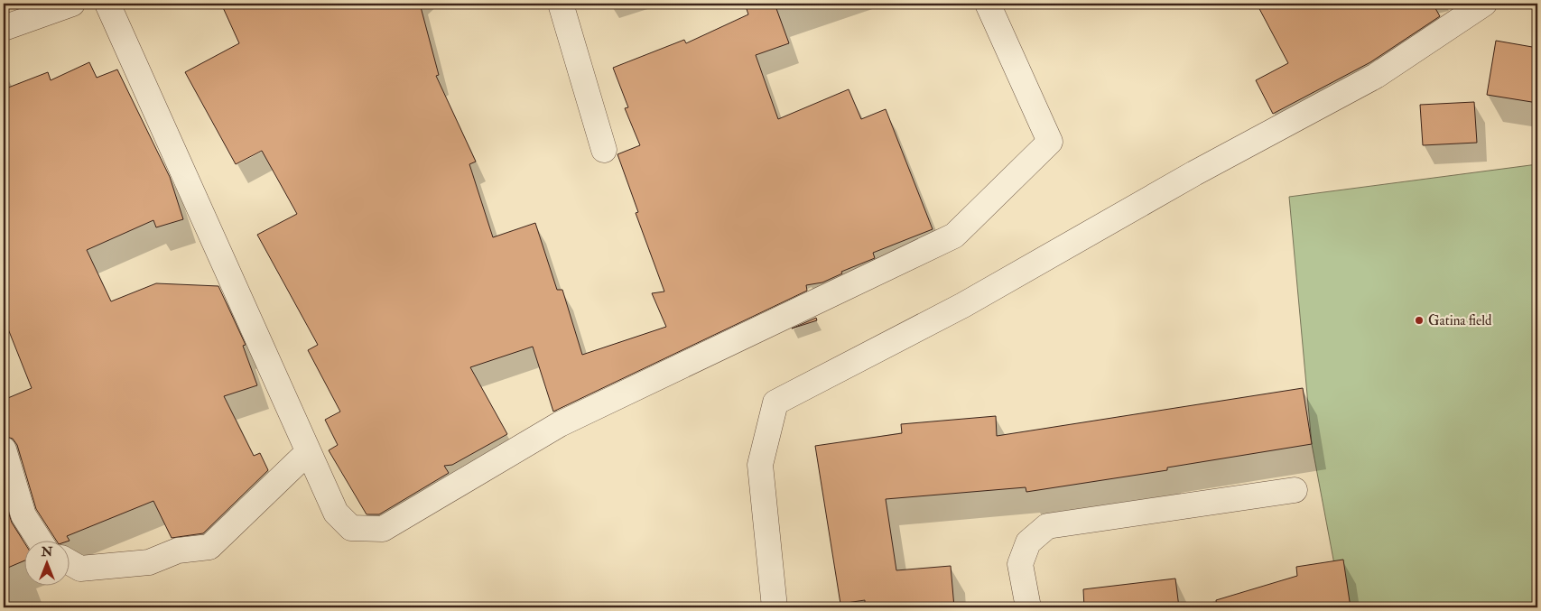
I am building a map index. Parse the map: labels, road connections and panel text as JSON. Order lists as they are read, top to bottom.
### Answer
{
  "places": ["Gatina field"],
  "north": "top"
}
